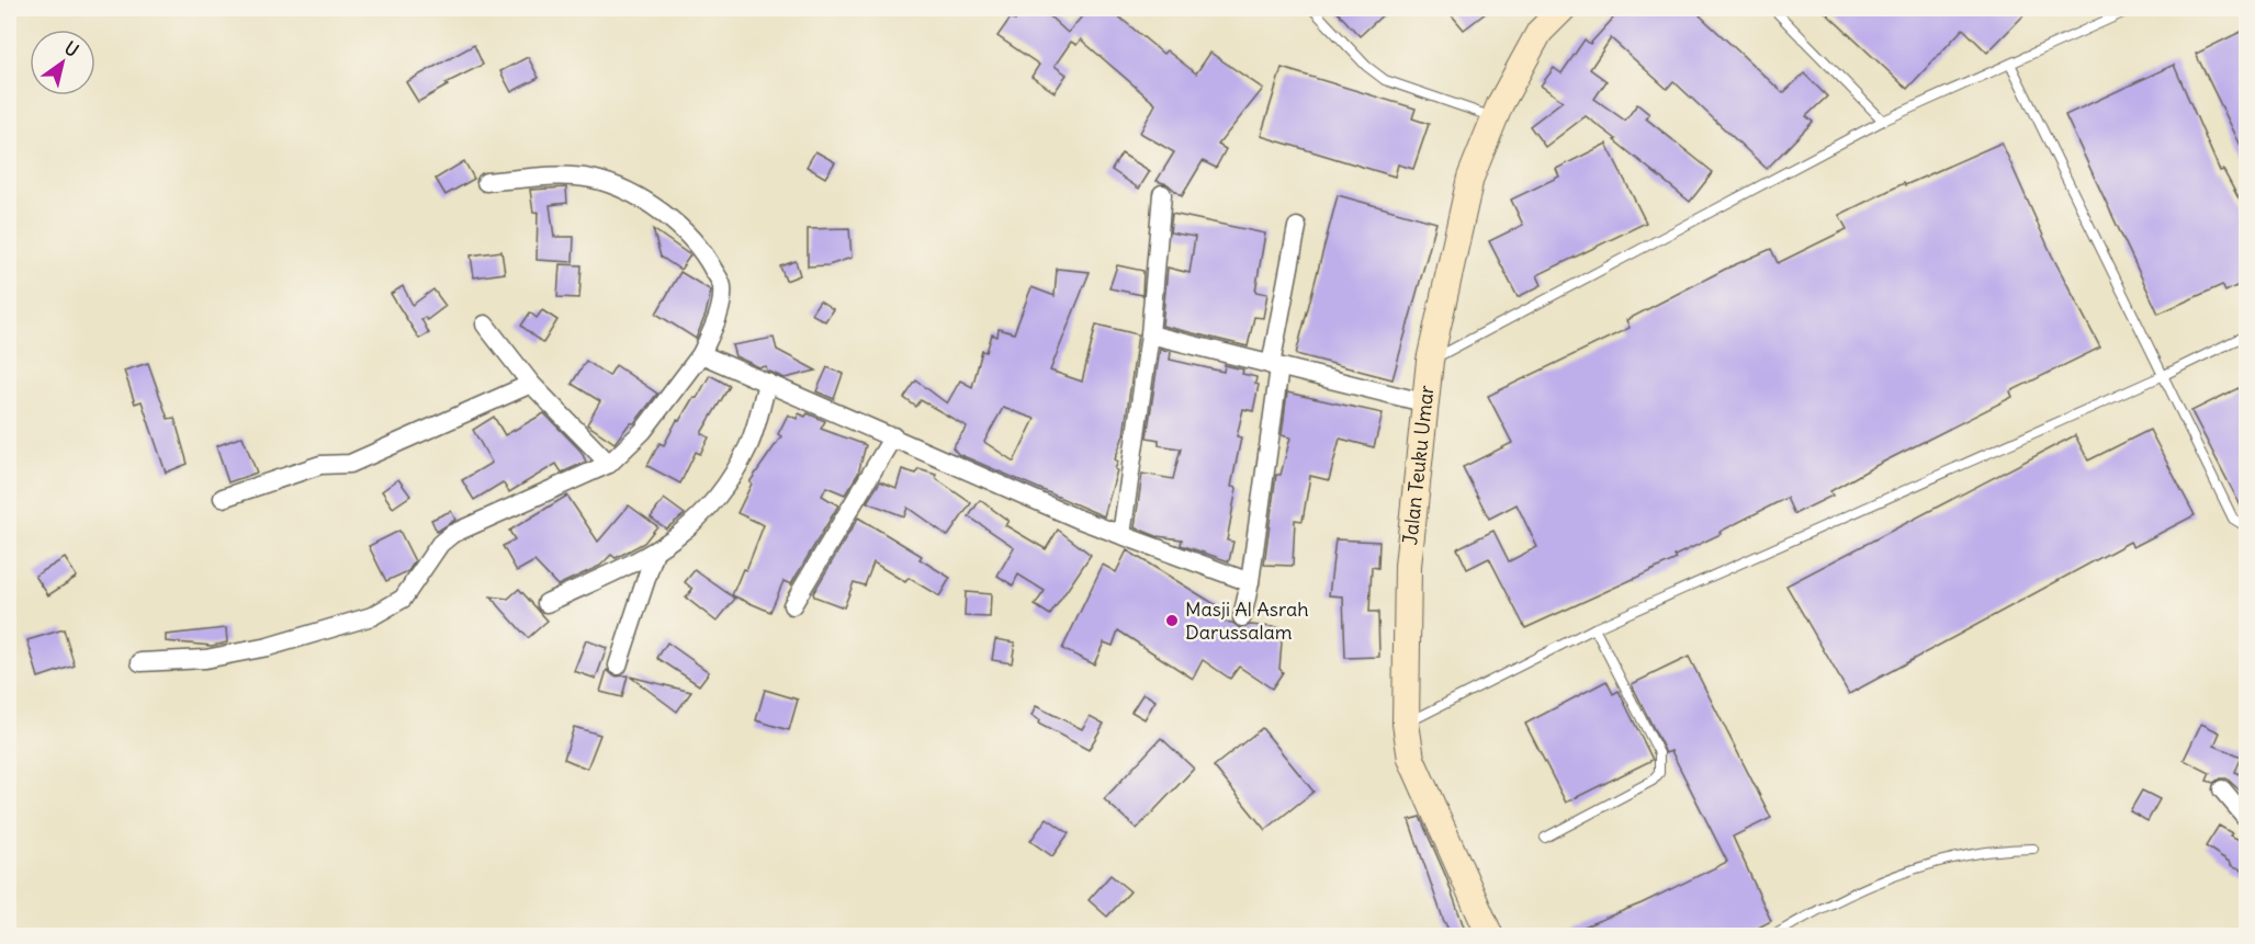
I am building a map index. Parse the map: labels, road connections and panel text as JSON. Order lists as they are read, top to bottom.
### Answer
{
  "streets": {
    "main road": ["Jalan Teuku Umar"]
  },
  "places": ["Masji Al Asrah Darussalam"],
  "north": "top right"
}
